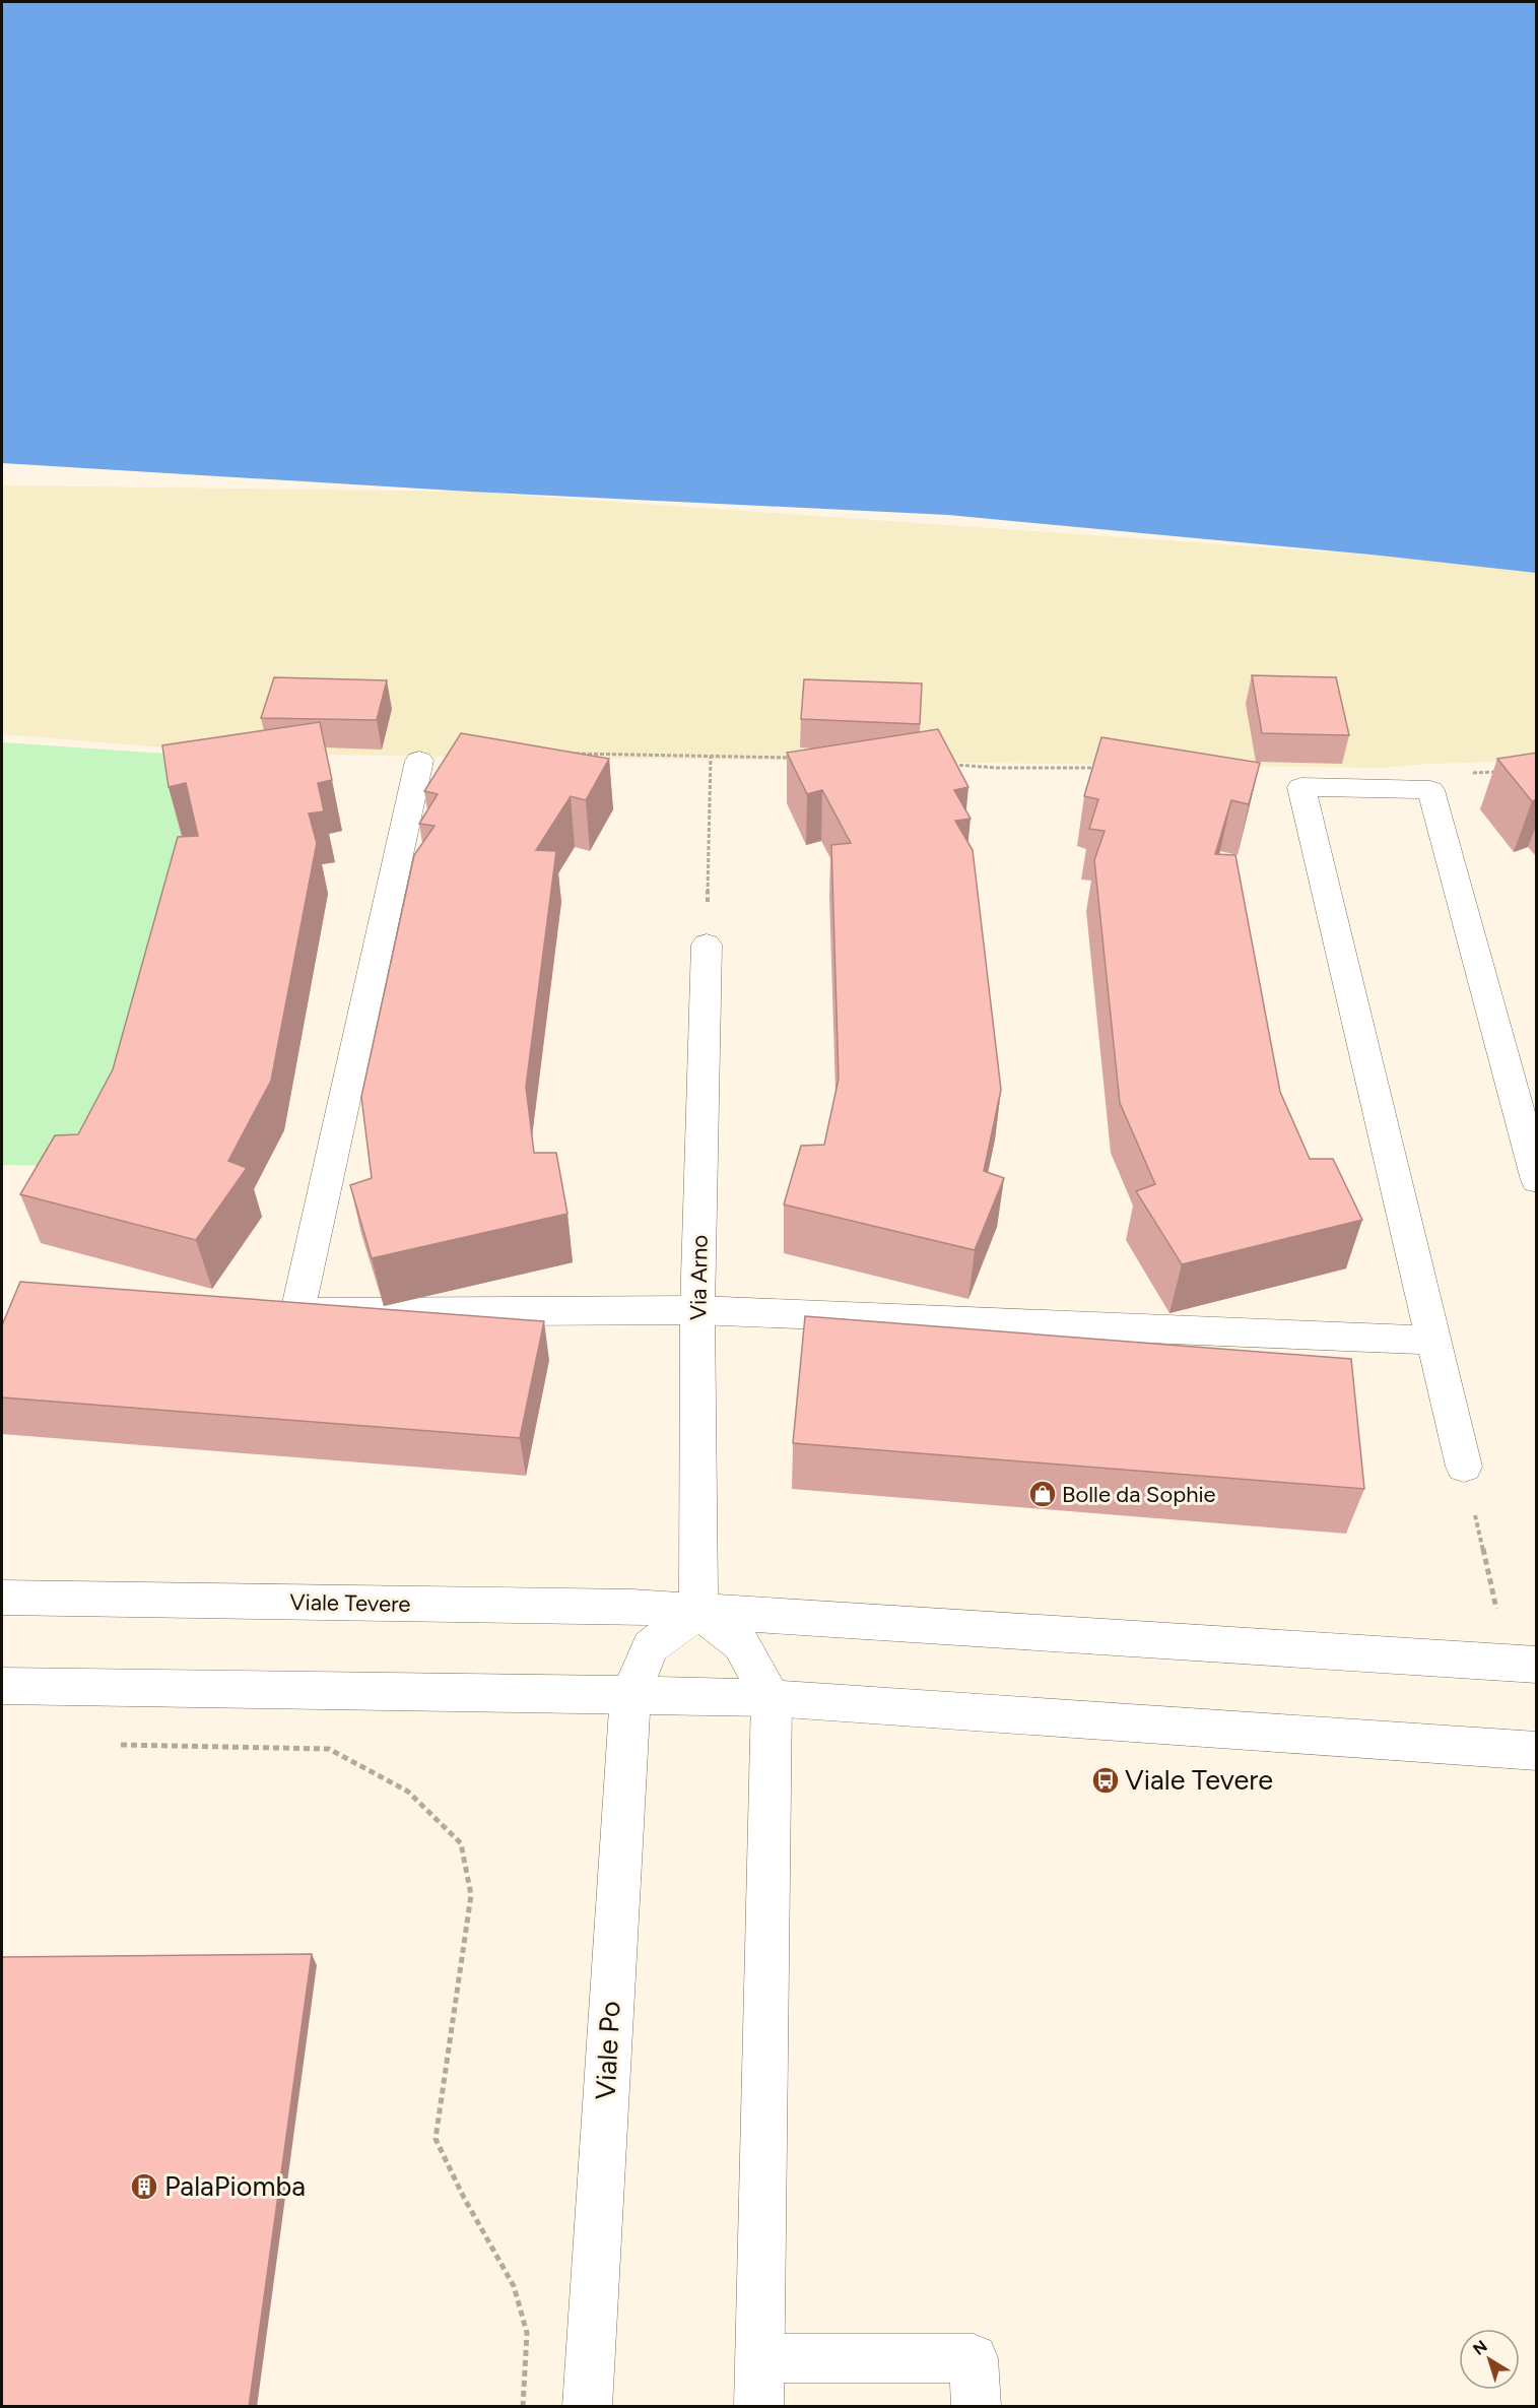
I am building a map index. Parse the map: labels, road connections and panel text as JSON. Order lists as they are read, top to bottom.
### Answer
{
  "streets": {
    "street": ["Via Arno", "Viale Tevere", "Viale Po"]
  },
  "crossings": [
    ["Via Arno", "Viale Tevere"]
  ],
  "places": {
    "shop": ["Bolle da Sophie"],
    "bus stop": ["Viale Tevere"],
    "building": ["PalaPiomba"]
  },
  "north": "top left"
}
